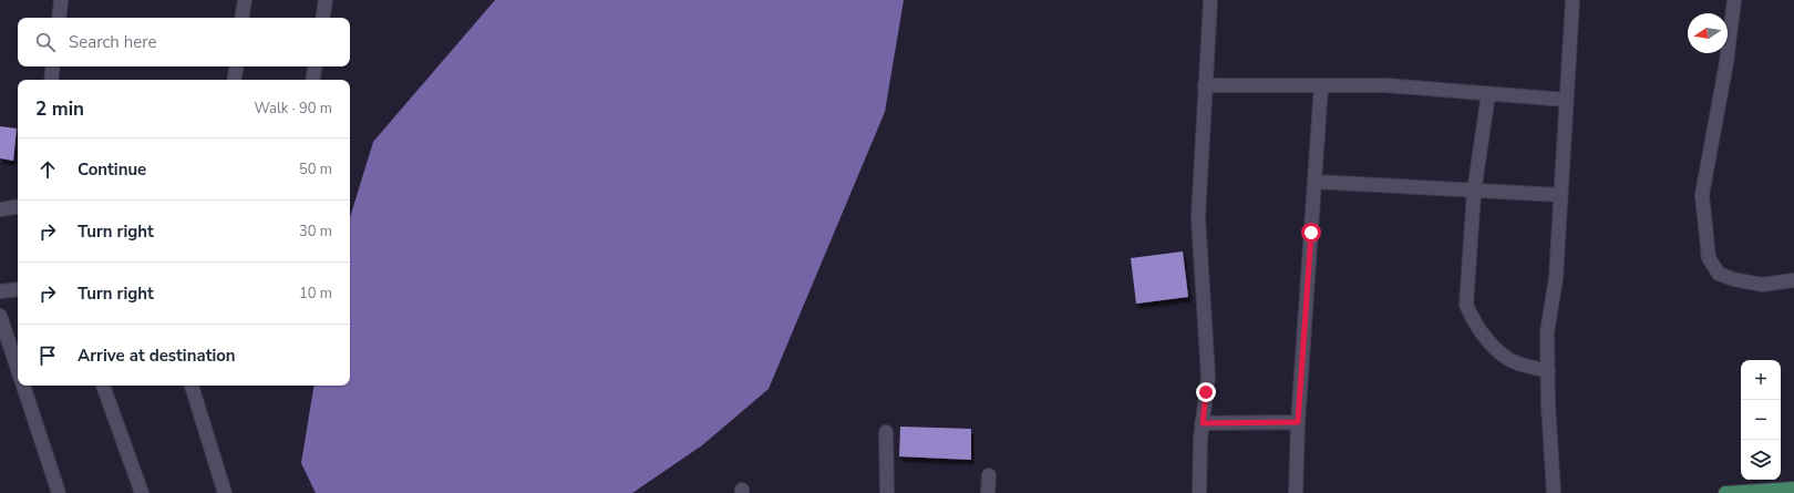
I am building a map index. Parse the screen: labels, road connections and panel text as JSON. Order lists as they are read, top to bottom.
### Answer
{
  "north": "left",
  "page": {
    "search": "Search here",
    "heading": ["2 min", "Walk · 90 m"],
    "list": [
      ["Continue", "50 m"],
      ["Turn right", "30 m"],
      ["Turn right", "10 m"],
      "Arrive at destination"
    ],
    "map_buttons": ["+", "−"]
  }
}
